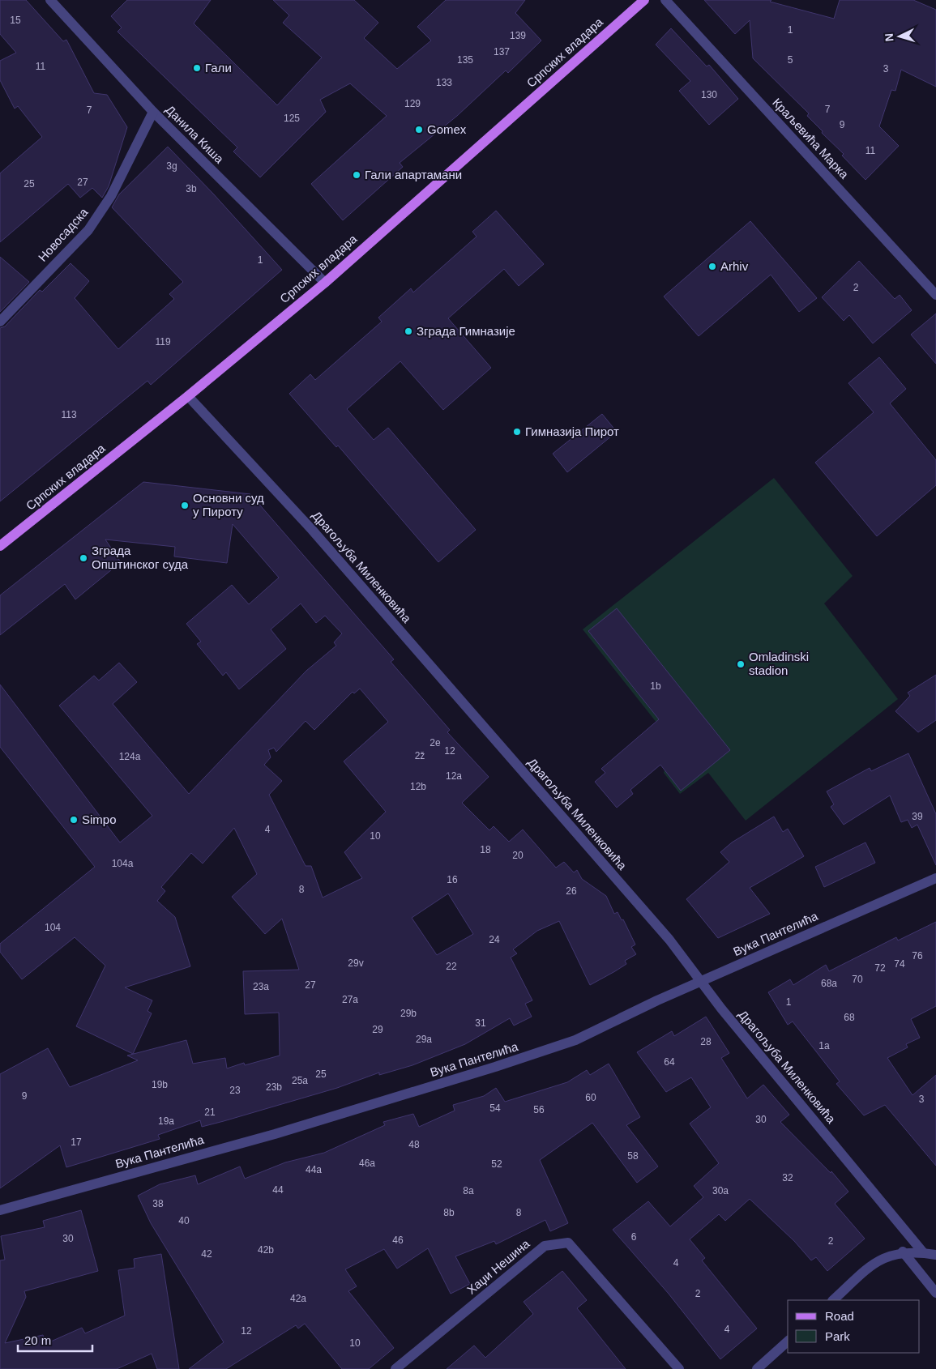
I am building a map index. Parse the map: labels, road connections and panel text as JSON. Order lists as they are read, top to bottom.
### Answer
{
  "streets": {
    "main road": ["Српских владара"],
    "street": [
      "Данила Киша",
      "Краљевића Марка",
      "Новосадска",
      "Драгољуба Миленковића",
      "Вука Пантелића",
      "Хаџи Нешина"
    ]
  },
  "crossings": [
    ["Српских владара", "Данила Киша"],
    ["Српских владара", "Драгољуба Миленковића"],
    ["Данила Киша", "Новосадска"],
    ["Драгољуба Миленковића", "Вука Пантелића"]
  ],
  "places": [
    "Гали",
    "Gomex",
    "Гали апартамани",
    "Arhiv",
    "Зграда Гимназије",
    "Гимназија Пирот",
    "Основни суд у Пироту",
    "Зграда Општинског суда",
    "Omladinski stadion",
    "Simpo"
  ],
  "house_numbers": [
    "15",
    "1",
    "139",
    "137",
    "135",
    "5",
    "11",
    "3",
    "133",
    "130",
    "129",
    "7",
    "7",
    "125",
    "9",
    "11",
    "3g",
    "27",
    "25",
    "3b",
    "1",
    "2",
    "119",
    "113",
    "1b",
    "2e",
    "12",
    "2ž",
    "124a",
    "12a",
    "12b",
    "39",
    "4",
    "10",
    "18",
    "20",
    "104a",
    "16",
    "8",
    "26",
    "104",
    "24",
    "76",
    "29v",
    "74",
    "22",
    "72",
    "70",
    "68a",
    "27",
    "23a",
    "27a",
    "1",
    "29b",
    "68",
    "31",
    "29",
    "29a",
    "28",
    "1a",
    "64",
    "25",
    "25a",
    "19b",
    "23b",
    "23",
    "9",
    "60",
    "3",
    "54",
    "56",
    "21",
    "30",
    "19a",
    "17",
    "48",
    "58",
    "46a",
    "52",
    "44a",
    "32",
    "44",
    "8a",
    "30a",
    "38",
    "8b",
    "8",
    "40",
    "6",
    "30",
    "46",
    "2",
    "42b",
    "42",
    "4",
    "2",
    "42a",
    "4",
    "12",
    "10"
  ],
  "legend": ["Road", "Park"],
  "scale_bar": "20 m",
  "north": "left"
}
